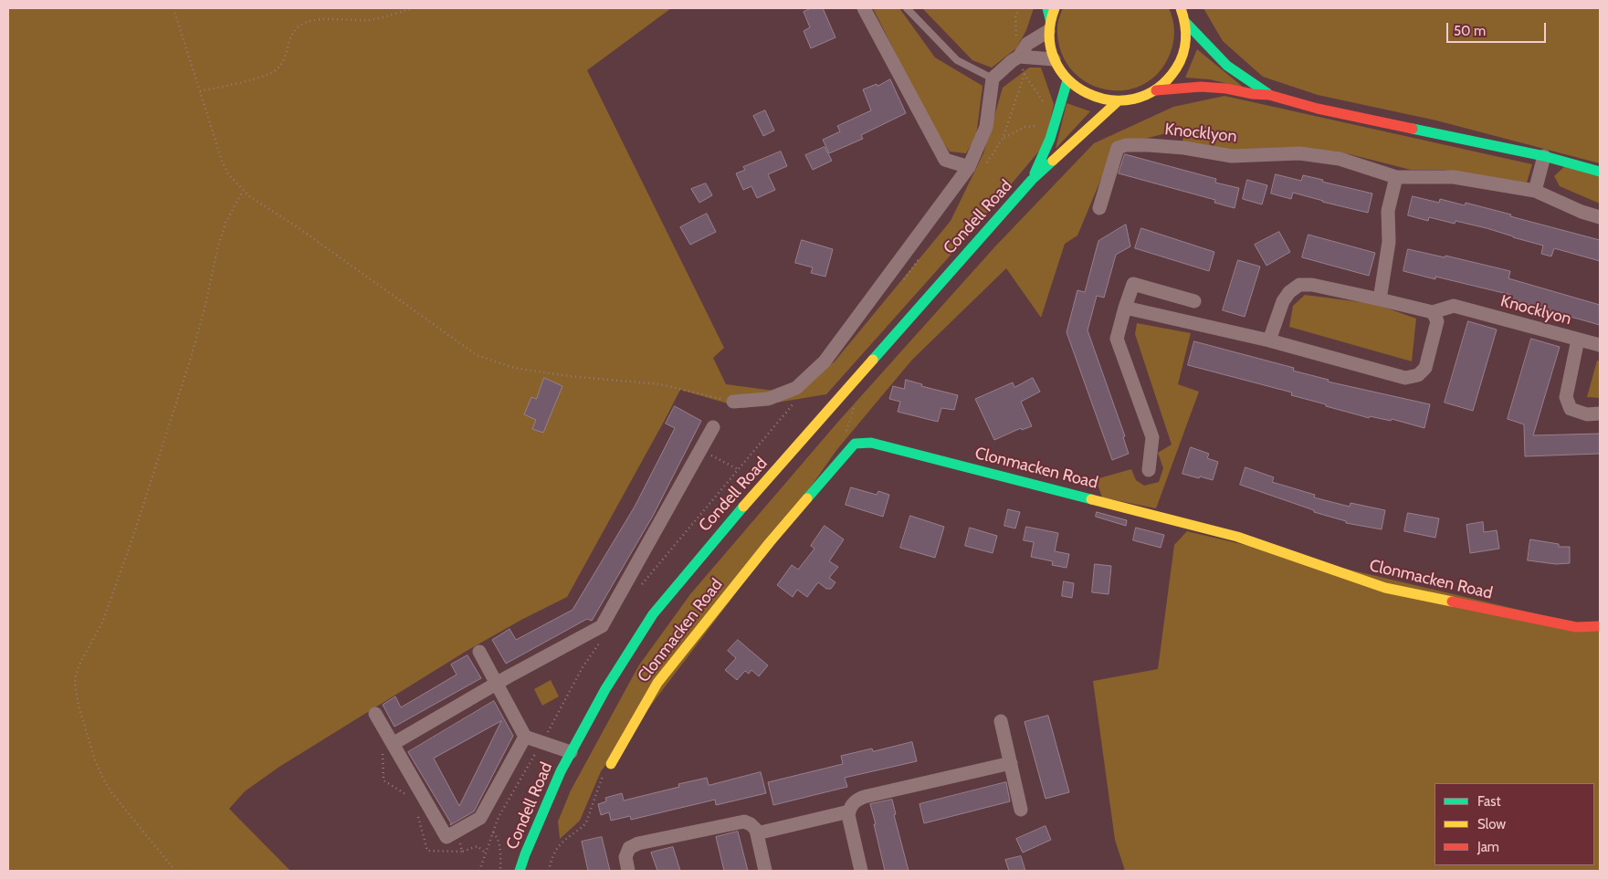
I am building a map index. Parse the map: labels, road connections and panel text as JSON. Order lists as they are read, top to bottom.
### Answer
{
  "streets": {
    "main road": ["Condell Road", "Clonmacken Road"],
    "street": ["Knocklyon"]
  },
  "legend": ["Fast", "Slow", "Jam"],
  "scale_bar": "50 m"
}
